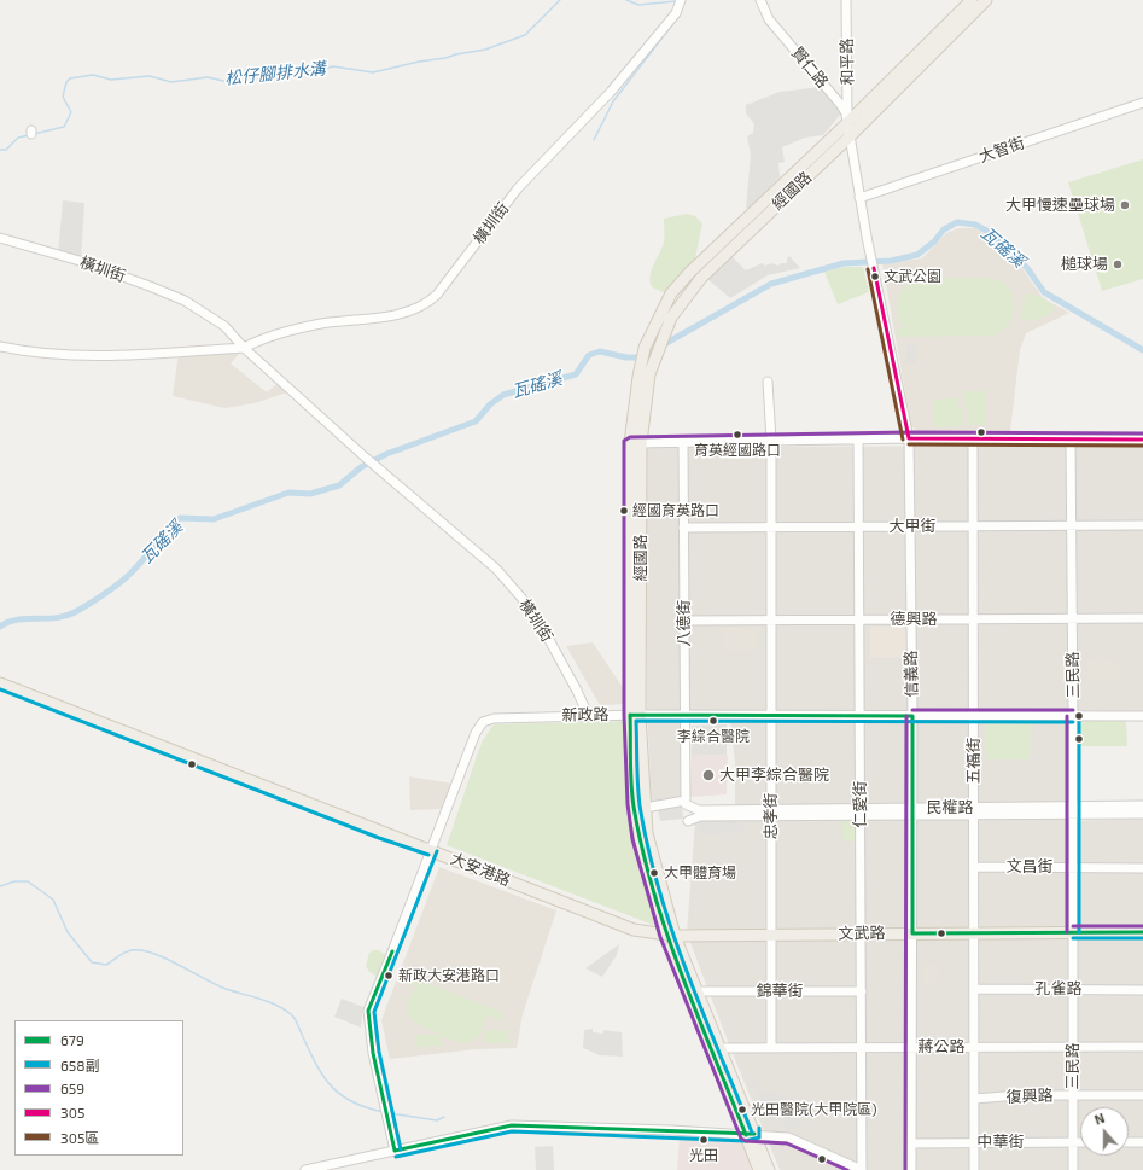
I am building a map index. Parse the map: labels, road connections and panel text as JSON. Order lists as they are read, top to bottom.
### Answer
{
  "streets": {
    "main road": ["經國路", "大安港路", "文武路"],
    "street": [
      "和平路",
      "賢仁路",
      "大智街",
      "橫圳街",
      "大甲街",
      "德興路",
      "八德街",
      "信義路",
      "三民路",
      "新政路",
      "五福街",
      "仁愛街",
      "民權路",
      "忠孝街",
      "文昌街",
      "孔雀路",
      "錦華街",
      "蔣公路",
      "復興路",
      "中華街"
    ]
  },
  "crossings": [
    ["和平路", "賢仁路"],
    ["和平路", "經國路"],
    ["賢仁路", "經國路"],
    ["經國路", "新政路"],
    ["經國路", "大安港路"],
    ["經國路", "文武路"],
    ["經國路", "錦華街"],
    ["經國路", "蔣公路"],
    ["橫圳街", "新政路"],
    ["大甲街", "八德街"],
    ["大甲街", "信義路"],
    ["大甲街", "三民路"],
    ["大甲街", "五福街"],
    ["大甲街", "仁愛街"],
    ["大甲街", "忠孝街"],
    ["德興路", "八德街"],
    ["德興路", "信義路"],
    ["德興路", "三民路"],
    ["德興路", "五福街"],
    ["德興路", "仁愛街"],
    ["德興路", "忠孝街"],
    ["八德街", "新政路"],
    ["信義路", "新政路"],
    ["信義路", "民權路"],
    ["信義路", "文武路"],
    ["信義路", "蔣公路"],
    ["信義路", "中華街"],
    ["三民路", "新政路"],
    ["三民路", "民權路"],
    ["三民路", "文昌街"],
    ["三民路", "文武路"],
    ["三民路", "孔雀路"],
    ["三民路", "蔣公路"],
    ["三民路", "復興路"],
    ["三民路", "中華街"],
    ["新政路", "五福街"],
    ["新政路", "仁愛街"],
    ["新政路", "忠孝街"],
    ["新政路", "大安港路"],
    ["五福街", "民權路"],
    ["五福街", "文昌街"],
    ["五福街", "文武路"],
    ["五福街", "孔雀路"],
    ["五福街", "蔣公路"],
    ["五福街", "復興路"],
    ["五福街", "中華街"],
    ["仁愛街", "民權路"],
    ["仁愛街", "文武路"],
    ["仁愛街", "錦華街"],
    ["仁愛街", "蔣公路"],
    ["民權路", "忠孝街"],
    ["忠孝街", "文武路"],
    ["忠孝街", "錦華街"],
    ["忠孝街", "蔣公路"],
    ["大安港路", "文武路"]
  ],
  "water": ["松仔腳排水溝", "瓦磘溪"],
  "places": [
    "大甲慢速壘球場",
    "槌球場",
    "文武公園",
    "育英經國路口",
    "經國育英路口",
    "李綜合醫院",
    "大甲李綜合醫院",
    "大甲體育場",
    "新政大安港路口",
    "光田醫院(大甲院區)",
    "光田"
  ],
  "lines": [
    "transit line 305",
    "transit line 305區",
    "transit line 659",
    "transit line 658副",
    "transit line 679"
  ],
  "legend": [
    "679",
    "658副",
    "659",
    "305",
    "305區"
  ],
  "north": "top"
}
